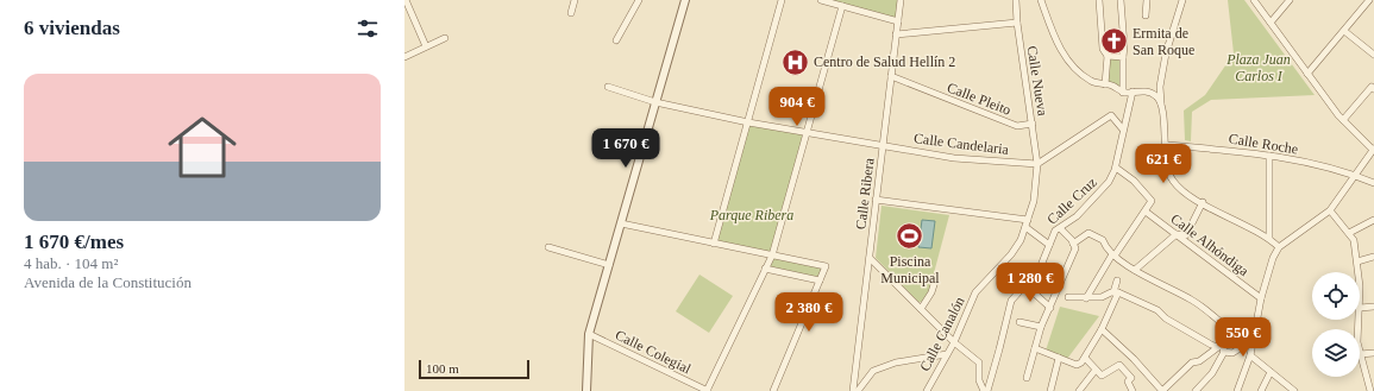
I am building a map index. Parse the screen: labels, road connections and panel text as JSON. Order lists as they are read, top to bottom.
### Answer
{
  "streets": {
    "street": [
      "Calle Nueva",
      "Calle Pleito",
      "Calle Candelaria",
      "Calle Roche",
      "Calle Ribera",
      "Calle Cruz",
      "Calle Alhóndiga",
      "Calle Canalón",
      "Calle Colegial"
    ]
  },
  "crossings": [
    ["Calle Nueva", "Calle Pleito"],
    ["Calle Nueva", "Calle Candelaria"],
    ["Calle Nueva", "Calle Canalón"],
    ["Calle Pleito", "Calle Ribera"],
    ["Calle Candelaria", "Calle Ribera"],
    ["Calle Candelaria", "Calle Canalón"]
  ],
  "parks": ["Plaza Juan Carlos I", "Parque Ribera"],
  "places": {
    "church": ["Ermita de San Roque"],
    "hospital": ["Centro de Salud Hellín 2"],
    "sports": ["Piscina Municipal"]
  },
  "scale_bar": "100 m",
  "page": {
    "heading": "6 viviendas",
    "list": [
      {
        "name": "1 670 €/mes",
        "note": "4 hab. · 104 m² · Avenida de la Constitución"
      }
    ],
    "price": [
      "904 €",
      "1 670 €",
      "621 €",
      "1 280 €",
      "2 380 €",
      "550 €"
    ],
    "scale": "100 m"
  }
}
